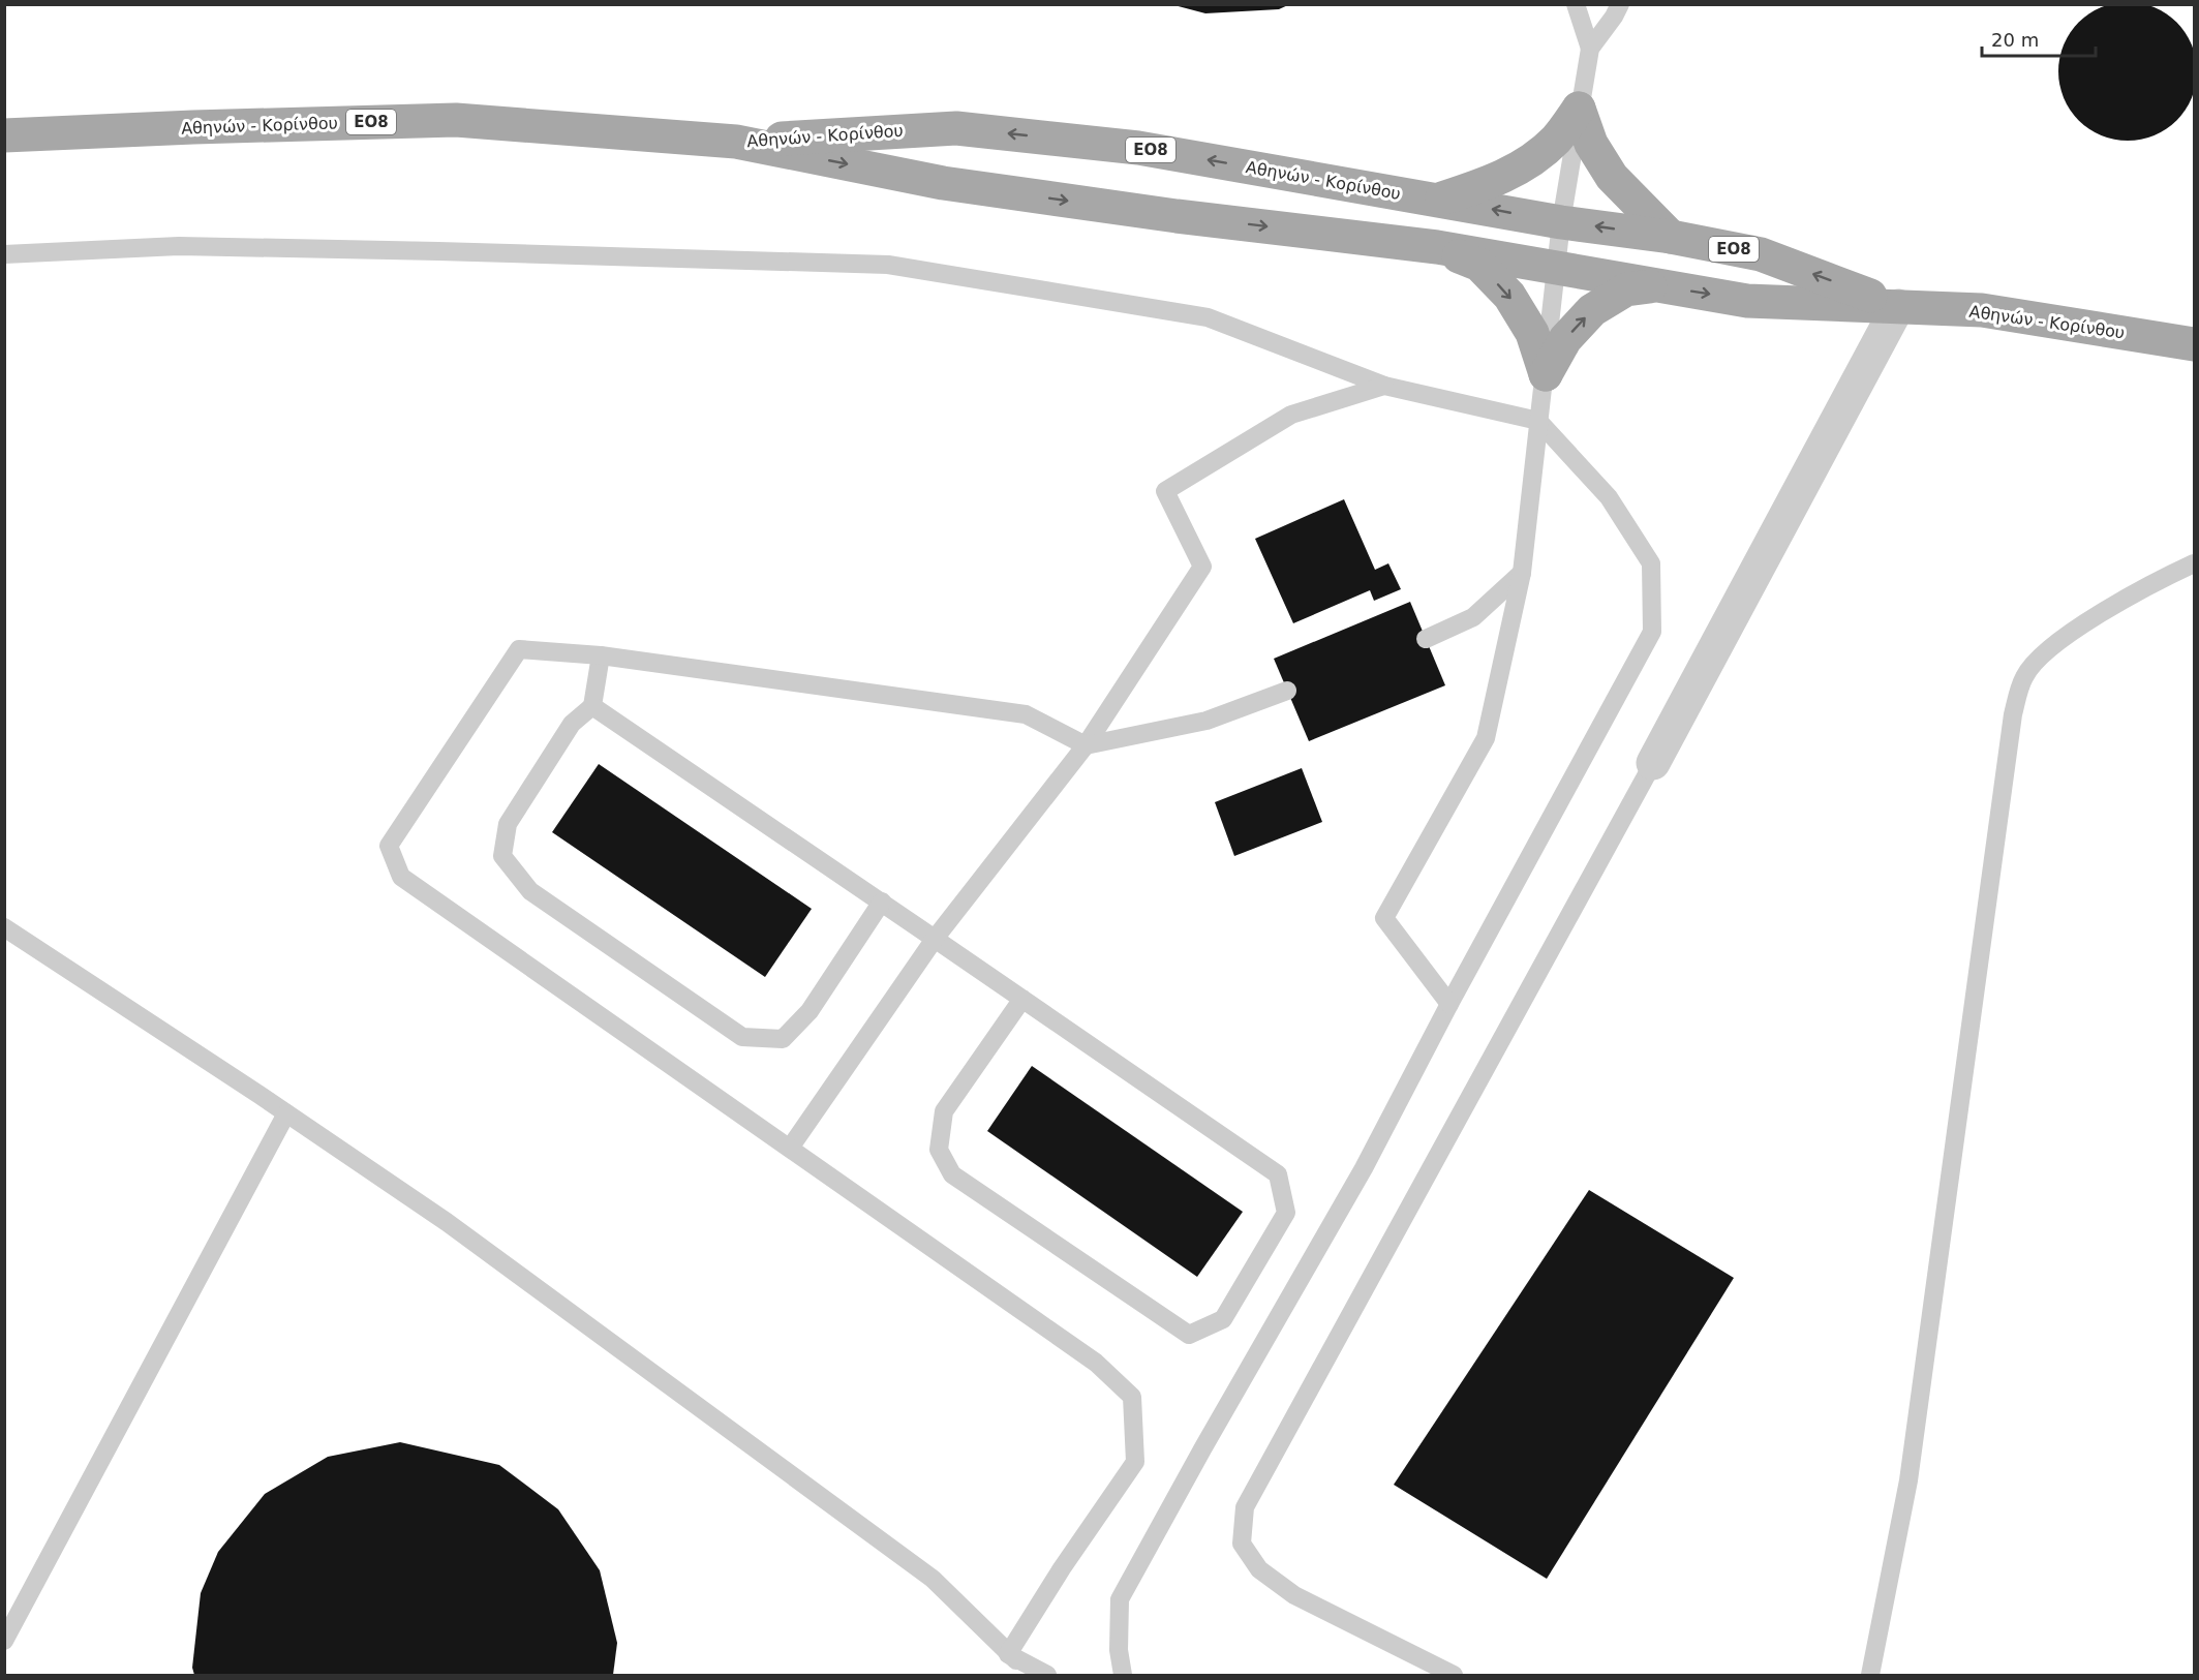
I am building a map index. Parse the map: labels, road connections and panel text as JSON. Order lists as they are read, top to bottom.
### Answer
{
  "streets": {
    "main road": ["ΕΟ8", "Αθηνών - Κορίνθου"]
  },
  "scale_bar": "20 m"
}
